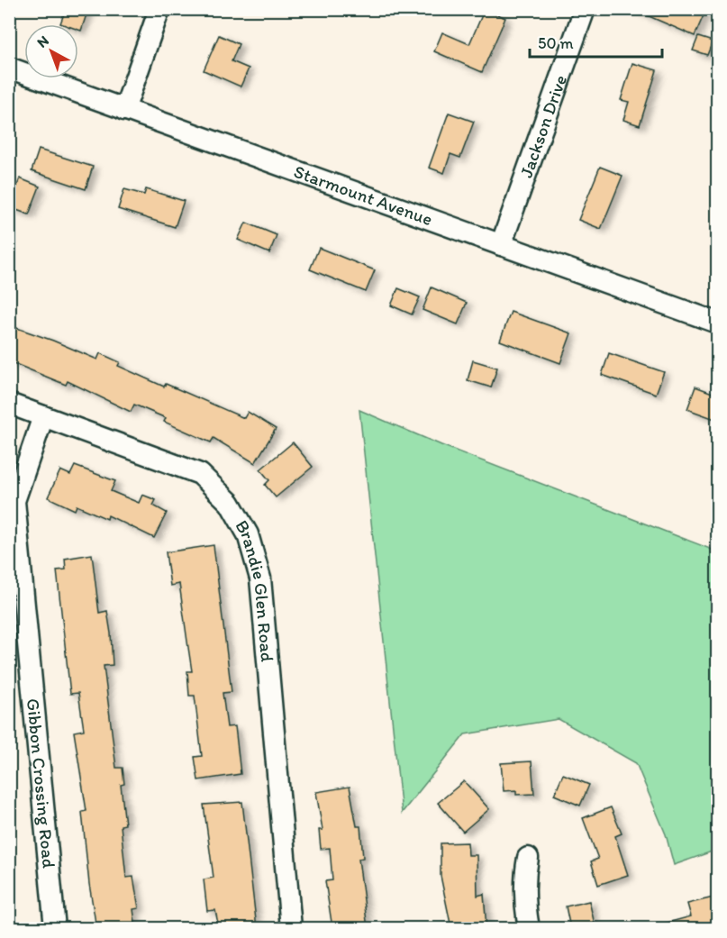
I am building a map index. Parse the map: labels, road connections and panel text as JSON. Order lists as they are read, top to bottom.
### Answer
{
  "streets": {
    "street": [
      "Jackson Drive",
      "Starmount Avenue",
      "Brandie Glen Road",
      "Gibbon Crossing Road"
    ]
  },
  "crossings": [
    ["Jackson Drive", "Starmount Avenue"],
    ["Brandie Glen Road", "Gibbon Crossing Road"]
  ],
  "scale_bar": "50 m",
  "north": "top left"
}
